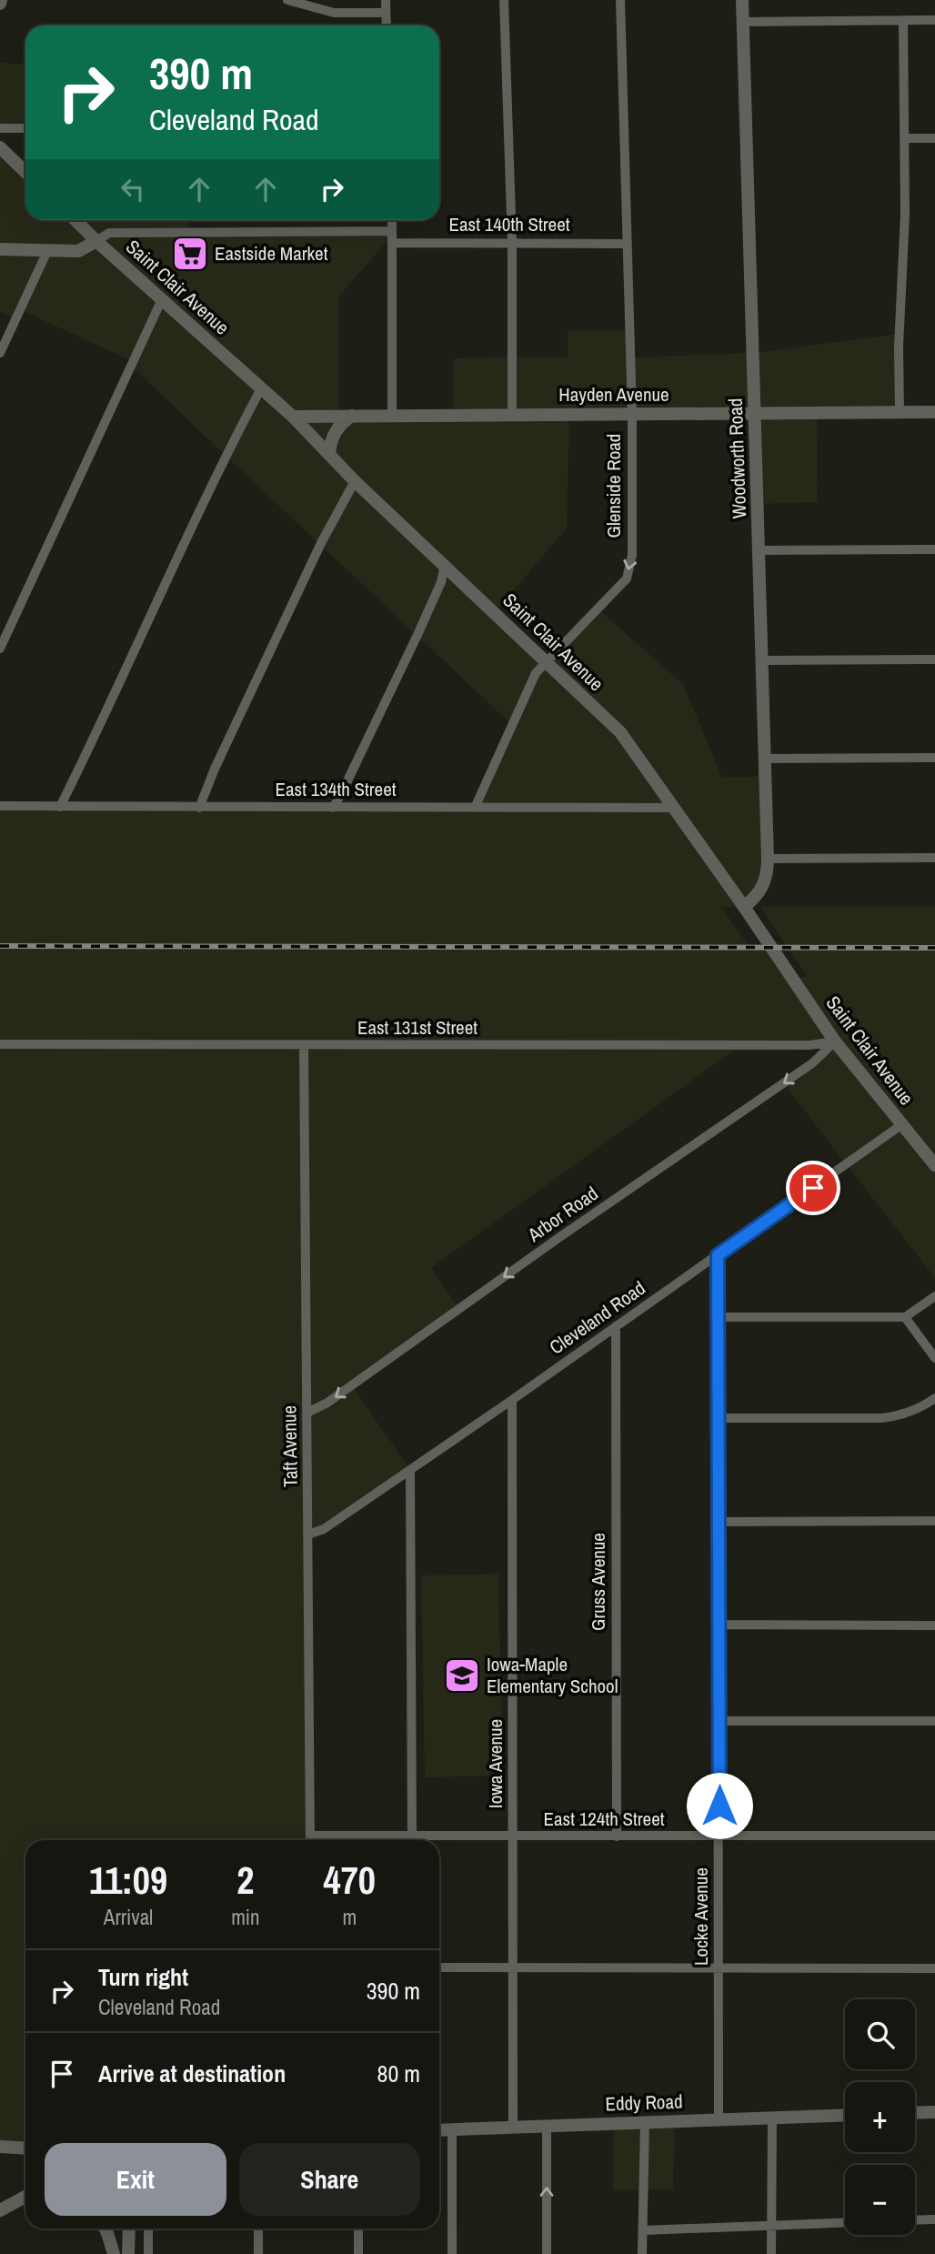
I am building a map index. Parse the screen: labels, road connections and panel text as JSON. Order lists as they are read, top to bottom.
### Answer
{
  "streets": {
    "street": [
      "East 140th Street",
      "Saint Clair Avenue",
      "Hayden Avenue",
      "Woodworth Road",
      "Glenside Road",
      "East 134th Street",
      "East 131st Street",
      "Arbor Road",
      "Cleveland Road",
      "Taft Avenue",
      "Gruss Avenue",
      "Iowa Avenue",
      "East 124th Street",
      "Locke Avenue",
      "Eddy Road"
    ]
  },
  "crossings": [
    ["East 140th Street", "Glenside Road"],
    ["Saint Clair Avenue", "Hayden Avenue"],
    ["Saint Clair Avenue", "Woodworth Road"],
    ["Saint Clair Avenue", "Glenside Road"],
    ["Saint Clair Avenue", "East 134th Street"],
    ["Saint Clair Avenue", "East 131st Street"],
    ["Saint Clair Avenue", "Arbor Road"],
    ["Saint Clair Avenue", "Cleveland Road"],
    ["Hayden Avenue", "Woodworth Road"],
    ["Hayden Avenue", "Glenside Road"],
    ["Glenside Road", "East 134th Street"],
    ["East 131st Street", "Arbor Road"],
    ["East 131st Street", "Taft Avenue"],
    ["Arbor Road", "Taft Avenue"],
    ["Cleveland Road", "Taft Avenue"],
    ["Cleveland Road", "Gruss Avenue"],
    ["Cleveland Road", "Iowa Avenue"],
    ["Cleveland Road", "Locke Avenue"],
    ["Gruss Avenue", "East 124th Street"],
    ["Iowa Avenue", "East 124th Street"],
    ["Iowa Avenue", "Eddy Road"],
    ["East 124th Street", "Locke Avenue"],
    ["Locke Avenue", "Eddy Road"]
  ],
  "one_way": ["Arbor Road"],
  "places": {
    "supermarket": ["Eastside Market"],
    "school or university": ["Iowa-Maple Elementary School"]
  },
  "page": {
    "turn": ["390 m", "Cleveland Road"],
    "eta": [
      "11:09",
      "Arrival",
      "2",
      "min",
      "470",
      "m"
    ],
    "list": [
      {
        "name": "Turn right",
        "note": "Cleveland Road",
        "value": "390 m"
      },
      {
        "name": "Arrive at destination",
        "value": "80 m"
      }
    ],
    "map_buttons": ["+", "−"],
    "buttons": ["Exit", "Share"]
  }
}
